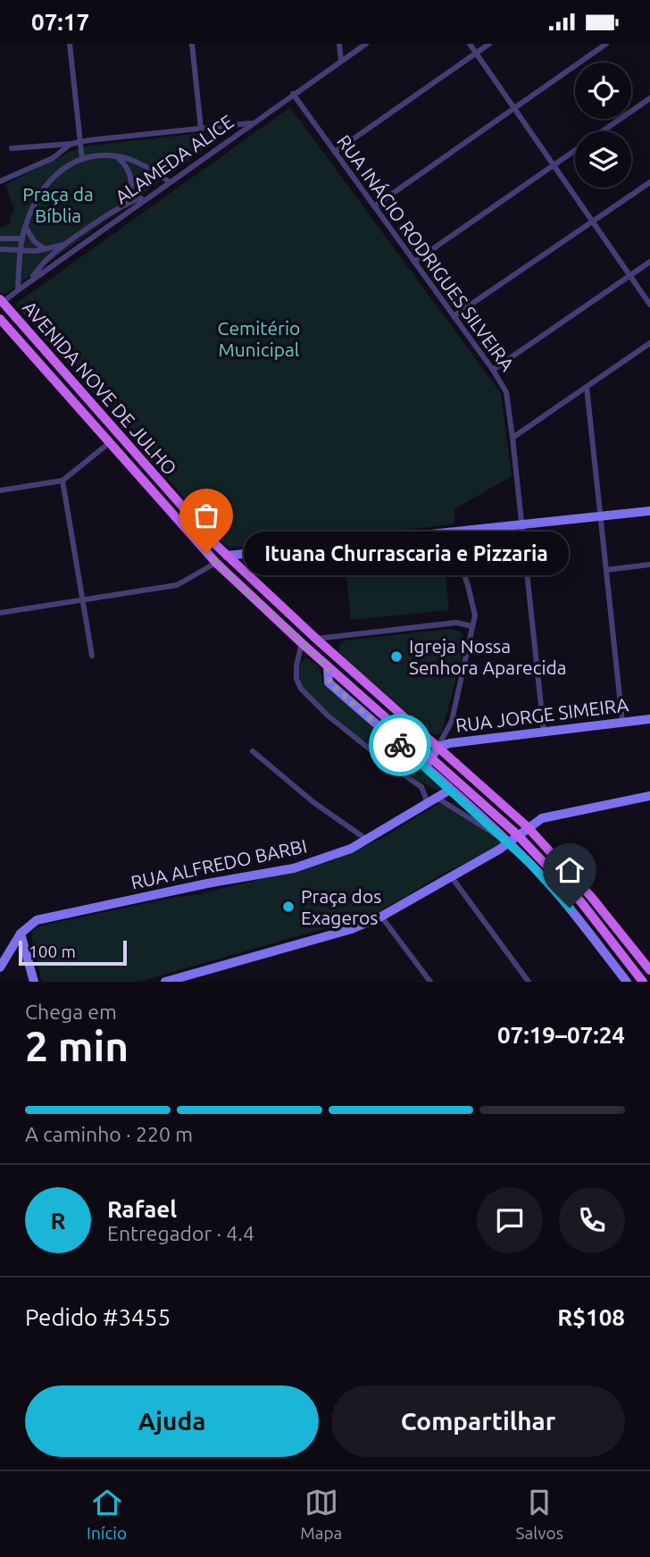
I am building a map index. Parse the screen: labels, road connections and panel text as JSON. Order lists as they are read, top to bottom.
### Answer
{
  "streets": {
    "main road": ["AVENIDA NOVE DE JULHO"],
    "street": [
      "ALAMEDA ALICE",
      "RUA INÁCIO RODRIGUES SILVEIRA",
      "RUA JORGE SIMEIRA",
      "RUA ALFREDO BARBI"
    ]
  },
  "crossings": [
    ["ALAMEDA ALICE", "RUA INÁCIO RODRIGUES SILVEIRA"],
    ["ALAMEDA ALICE", "AVENIDA NOVE DE JULHO"],
    ["RUA INÁCIO RODRIGUES SILVEIRA", "RUA JORGE SIMEIRA"],
    ["AVENIDA NOVE DE JULHO", "RUA JORGE SIMEIRA"]
  ],
  "parks": ["Praça da Bíblia", "Cemitério Municipal"],
  "places": ["Ituana Churrascaria e Pizzaria", "Igreja Nossa Senhora Aparecida", "Praça dos Exageros"],
  "scale_bar": "100 m",
  "page": {
    "status": "07:17",
    "bubble": "Ituana Churrascaria e Pizzaria",
    "scale": "100 m",
    "heading": ["2 min", "Chega em", "07:19–07:24"],
    "panel": [
      "Rafael",
      "Entregador · 4.4",
      "Pedido #3455",
      "R$108"
    ],
    "bar": "A caminho · 220 m",
    "round": "R",
    "buttons": ["Ajuda", "Compartilhar"],
    "tabs": ["Início", "Mapa", "Salvos"]
  }
}
